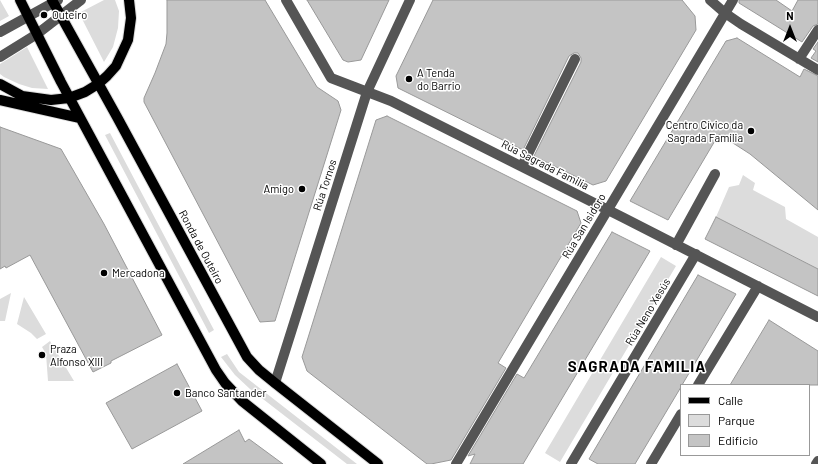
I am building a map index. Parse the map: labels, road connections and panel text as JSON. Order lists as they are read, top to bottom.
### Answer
{
  "streets": {
    "main road": ["Ronda de Outeiro"],
    "street": [
      "Rúa Sagrada Familia",
      "Rúa Tornos",
      "Rúa San Isidoro",
      "Rúa Neno Xesús"
    ]
  },
  "crossings": [
    ["Rúa Sagrada Familia", "Rúa Tornos"],
    ["Rúa Sagrada Familia", "Rúa San Isidoro"],
    ["Rúa Sagrada Familia", "Rúa Neno Xesús"],
    ["Rúa Tornos", "Ronda de Outeiro"]
  ],
  "districts": ["SAGRADA FAMILIA"],
  "places": [
    "Outeiro",
    "A Tenda do Barrio",
    "Centro Cívico da Sagrada Familia",
    "Amigo",
    "Mercadona",
    "Praza Alfonso XIII",
    "Banco Santander"
  ],
  "legend": ["Calle", "Parque", "Edificio"],
  "north": "top"
}
